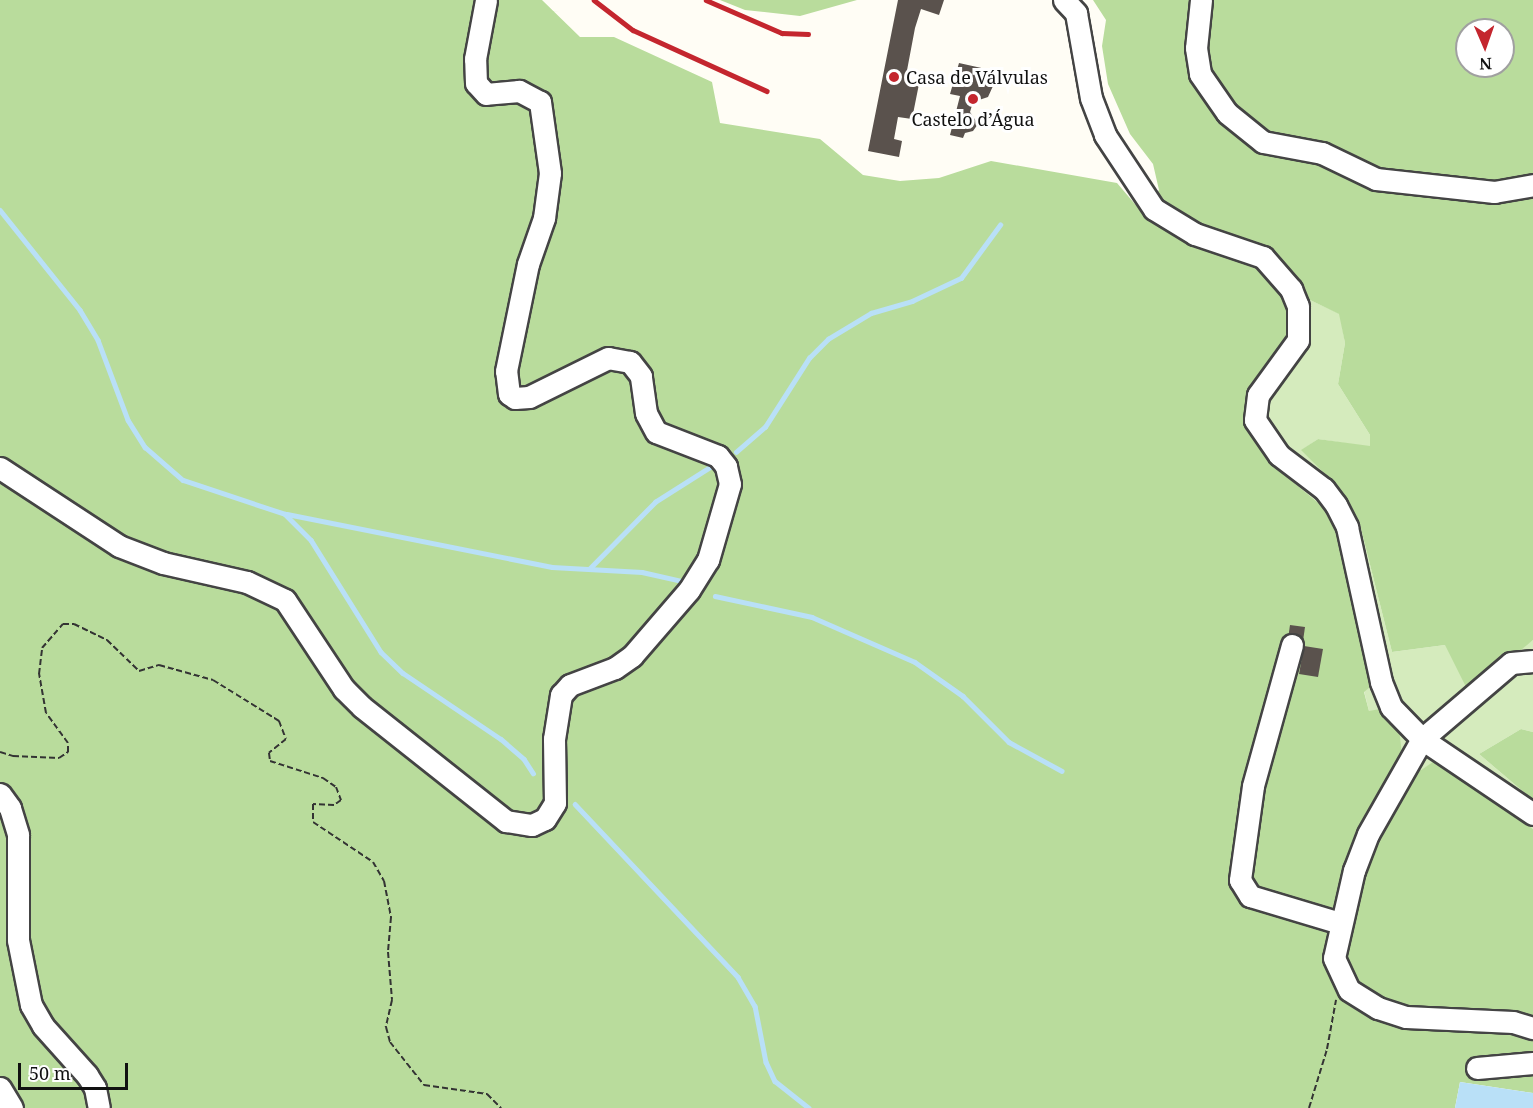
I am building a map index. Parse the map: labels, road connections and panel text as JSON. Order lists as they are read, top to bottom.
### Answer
{
  "places": ["Casa de Válvulas", "Castelo d’Água"],
  "scale_bar": "50 m",
  "north": "bottom"
}
